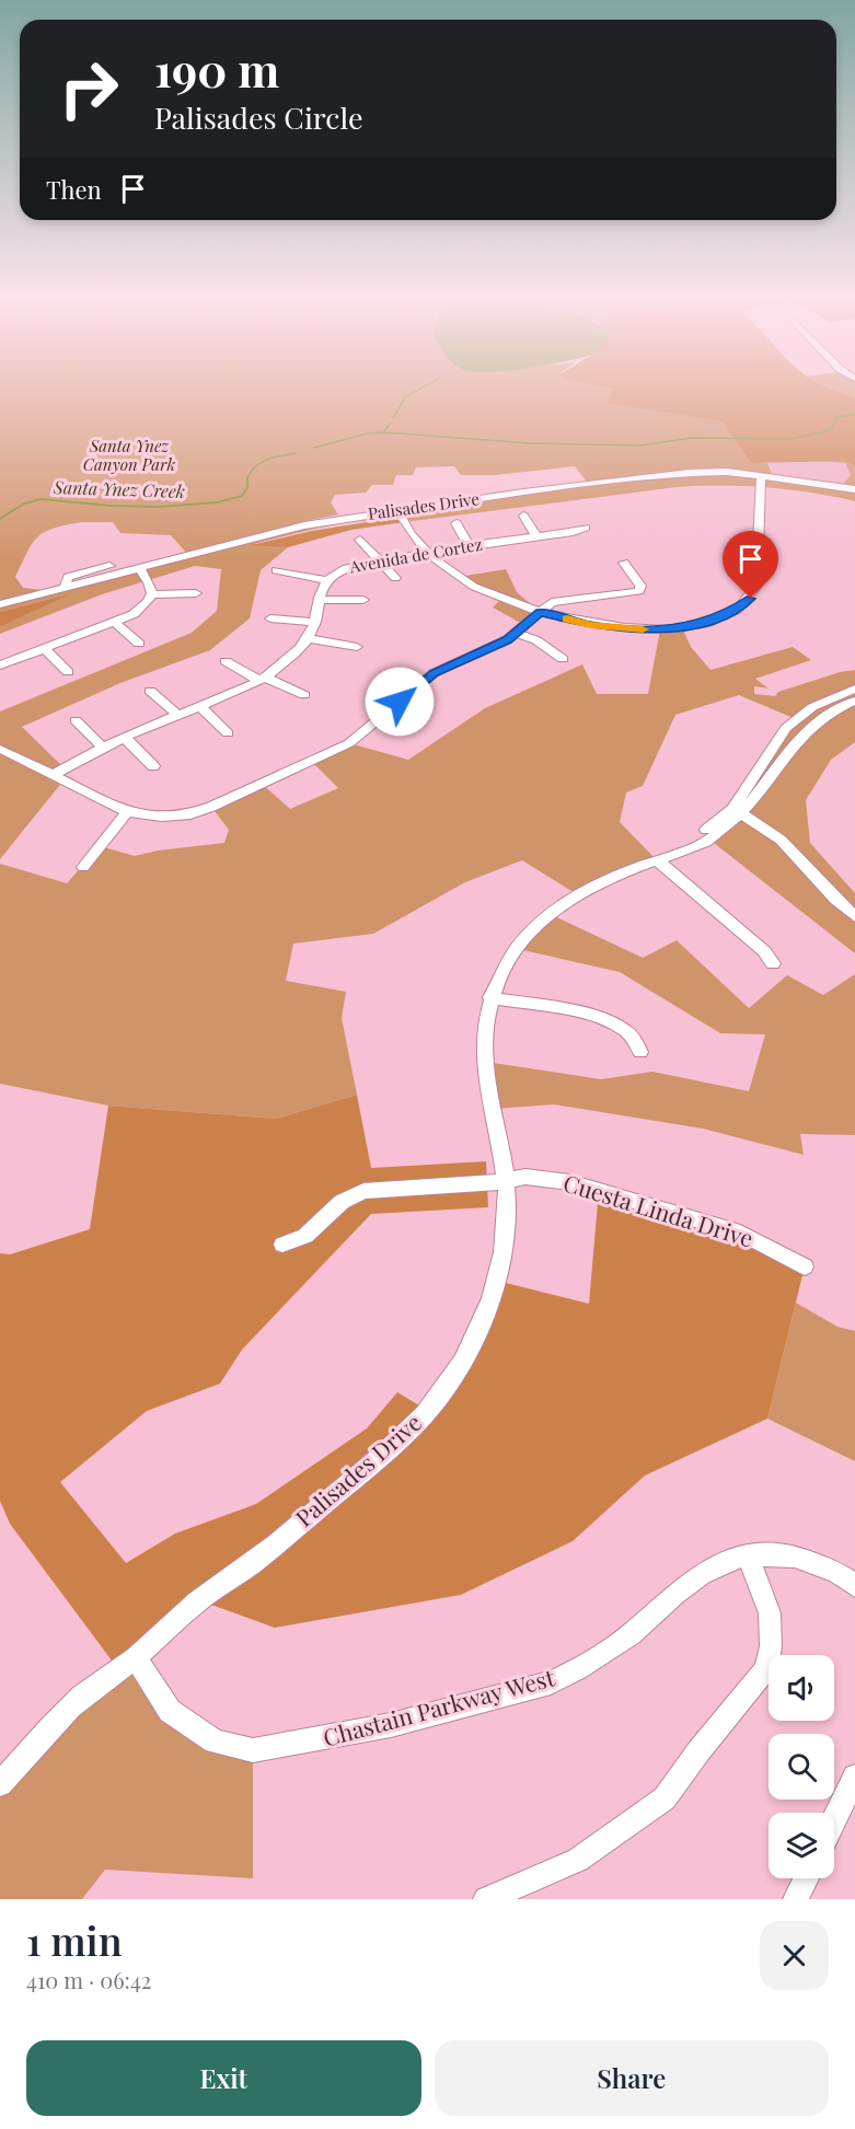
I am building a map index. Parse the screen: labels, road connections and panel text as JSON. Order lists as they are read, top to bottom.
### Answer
{
  "streets": {
    "street": [
      "Palisades Drive",
      "Avenida de Cortez",
      "Cuesta Linda Drive",
      "Chastain Parkway West"
    ]
  },
  "crossings": [
    ["Palisades Drive", "Cuesta Linda Drive"],
    ["Palisades Drive", "Chastain Parkway West"]
  ],
  "water": ["Santa Ynez Creek"],
  "parks": ["Santa Ynez Canyon Park"],
  "page": {
    "turn": ["190 m", "Palisades Circle"],
    "then": "Then",
    "heading": ["1 min", "410 m · 06:42"],
    "buttons": ["Exit", "Share"]
  }
}
